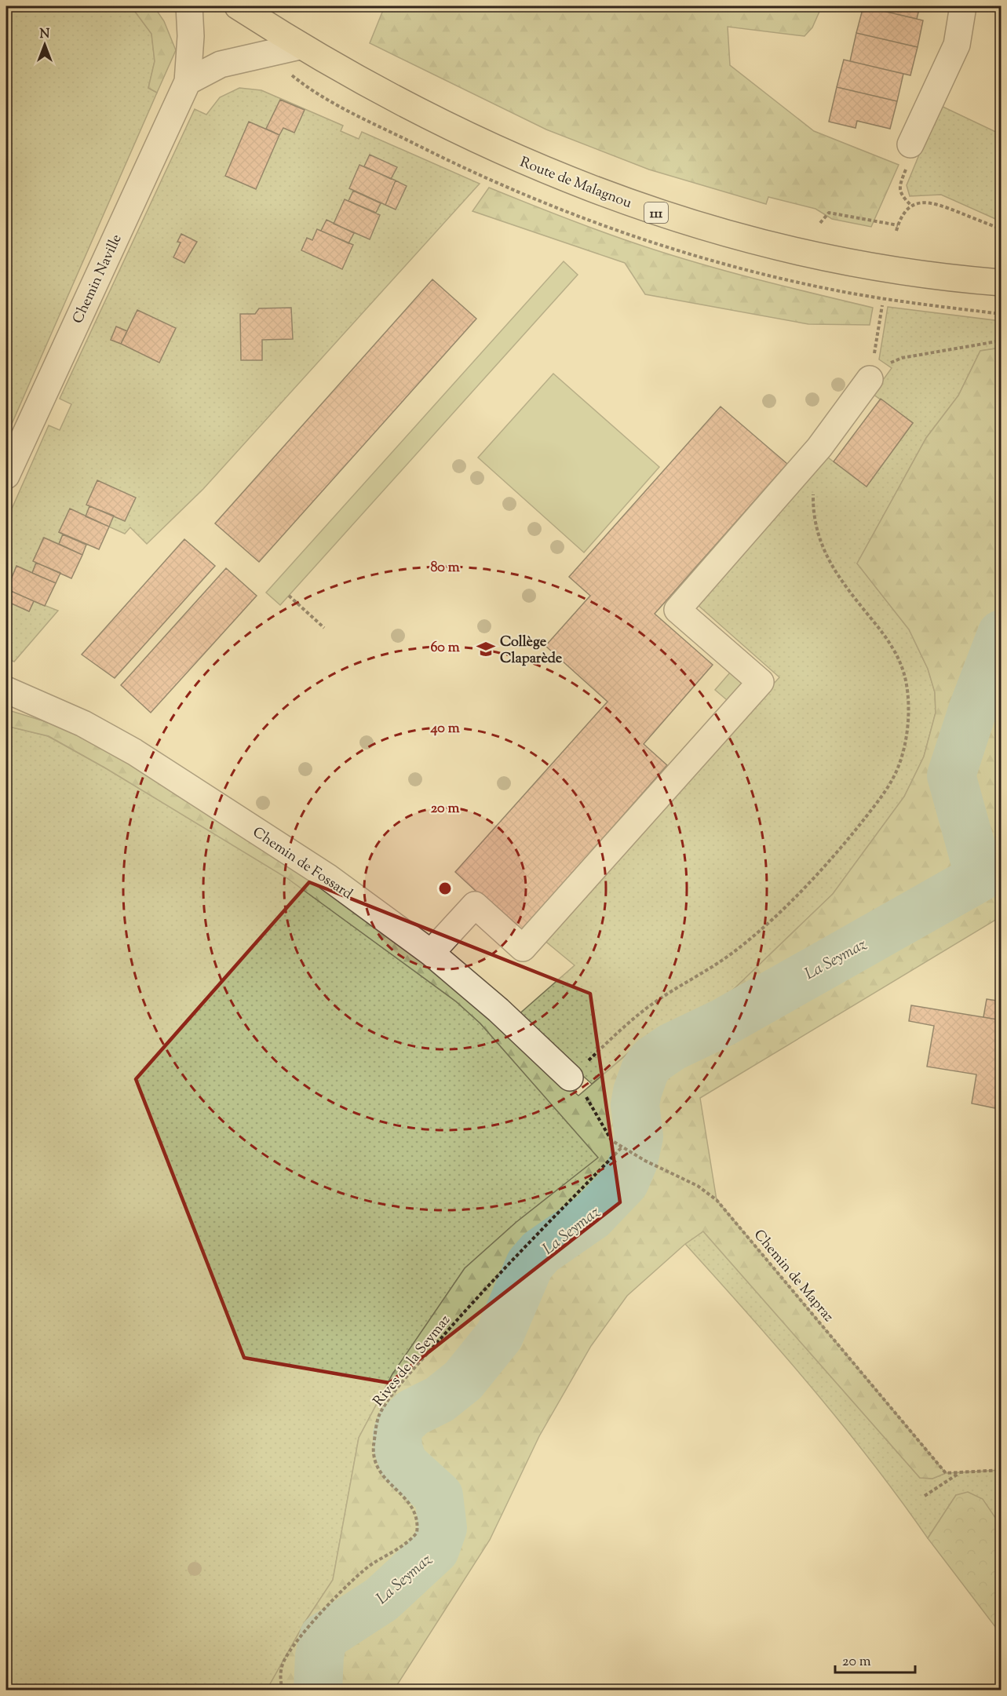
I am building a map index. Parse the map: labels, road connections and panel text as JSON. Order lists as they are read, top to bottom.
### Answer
{
  "streets": {
    "main road": ["Route de Malagnou", "111"],
    "street": ["Chemin Naville", "Chemin de Fossard"],
    "path": ["Chemin de Mapraz", "Rives de la Seymaz"]
  },
  "crossings": [
    ["Chemin de Fossard", "Chemin de Mapraz"],
    ["Chemin de Mapraz", "Rives de la Seymaz"]
  ],
  "water": ["La Seymaz"],
  "places": {
    "school or university": ["Collège Claparède"]
  },
  "scale_bar": "20 m",
  "north": "top",
  "rings": [
    "80 m",
    "60 m",
    "40 m",
    "20 m"
  ]
}
